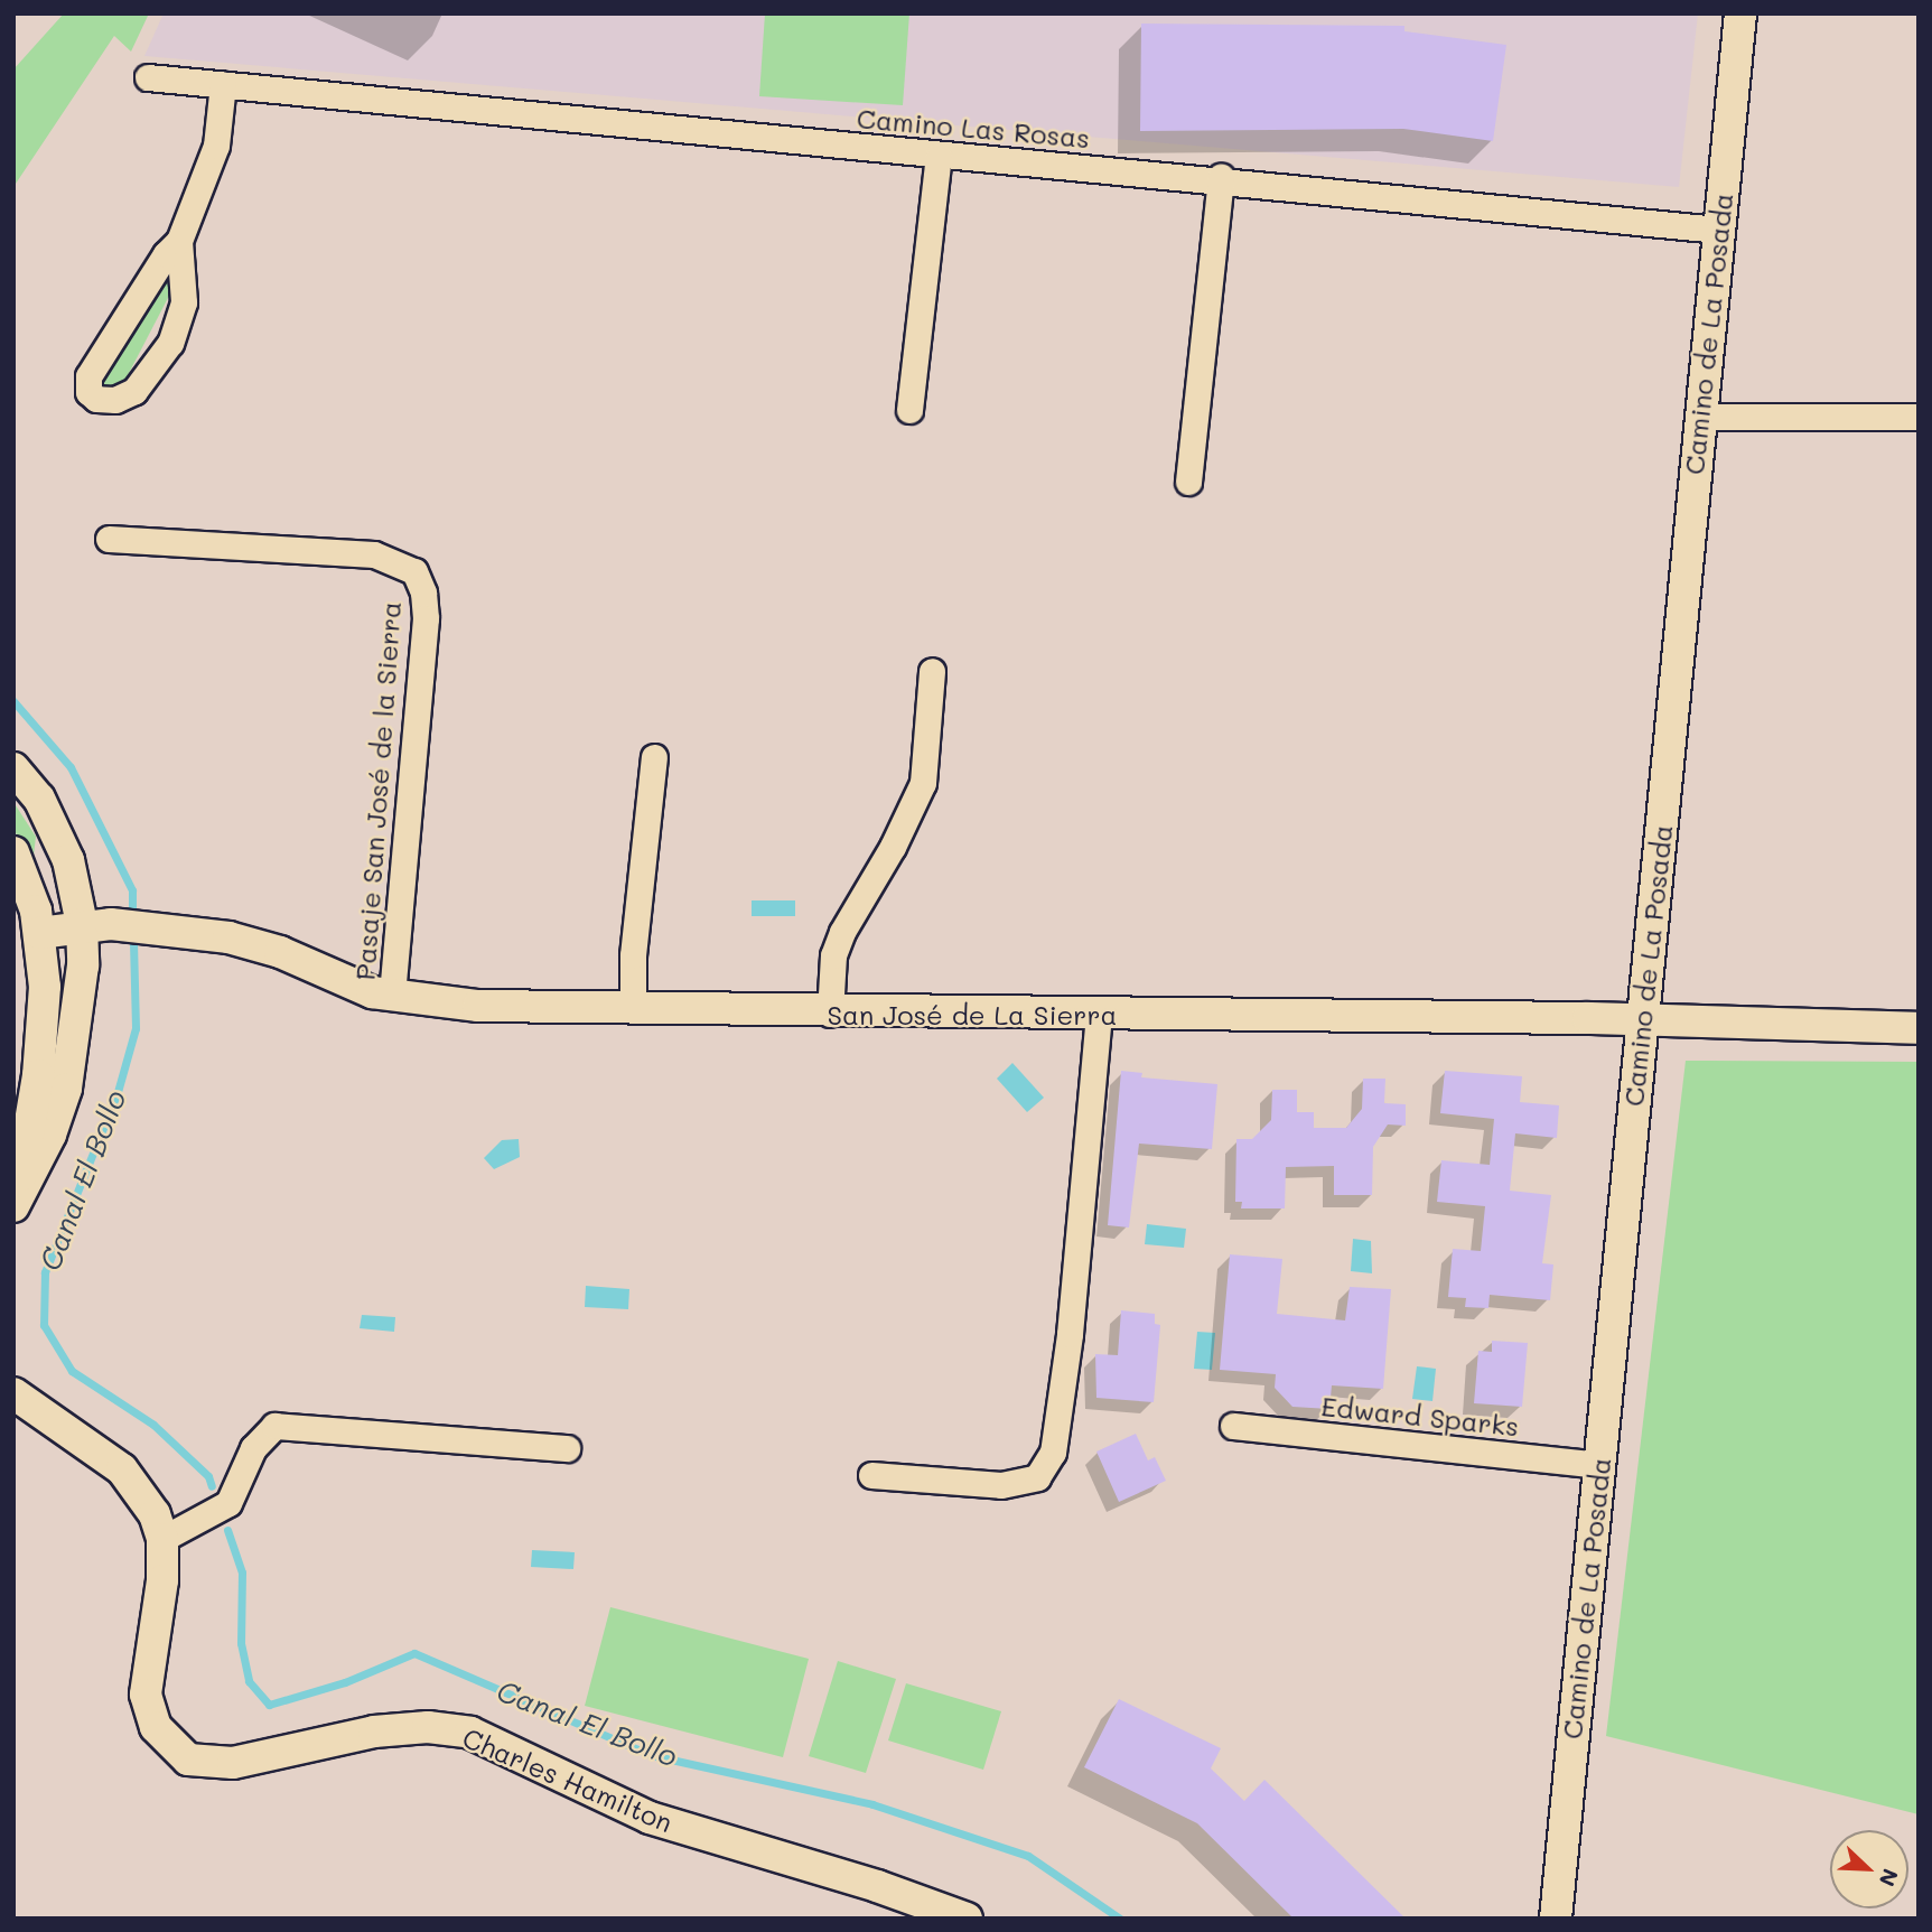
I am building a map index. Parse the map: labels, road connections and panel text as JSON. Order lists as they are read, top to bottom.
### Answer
{
  "streets": {
    "street": [
      "Camino Las Rosas",
      "Camino de La Posada",
      "Pasaje San José de la Sierra",
      "San José de La Sierra",
      "Edward Sparks",
      "Charles Hamilton"
    ]
  },
  "crossings": [
    ["Camino Las Rosas", "Camino de La Posada"],
    ["Camino de La Posada", "San José de La Sierra"],
    ["Camino de La Posada", "Edward Sparks"],
    ["Pasaje San José de la Sierra", "San José de La Sierra"]
  ],
  "water": ["Canal El Bollo"],
  "north": "bottom right"
}
